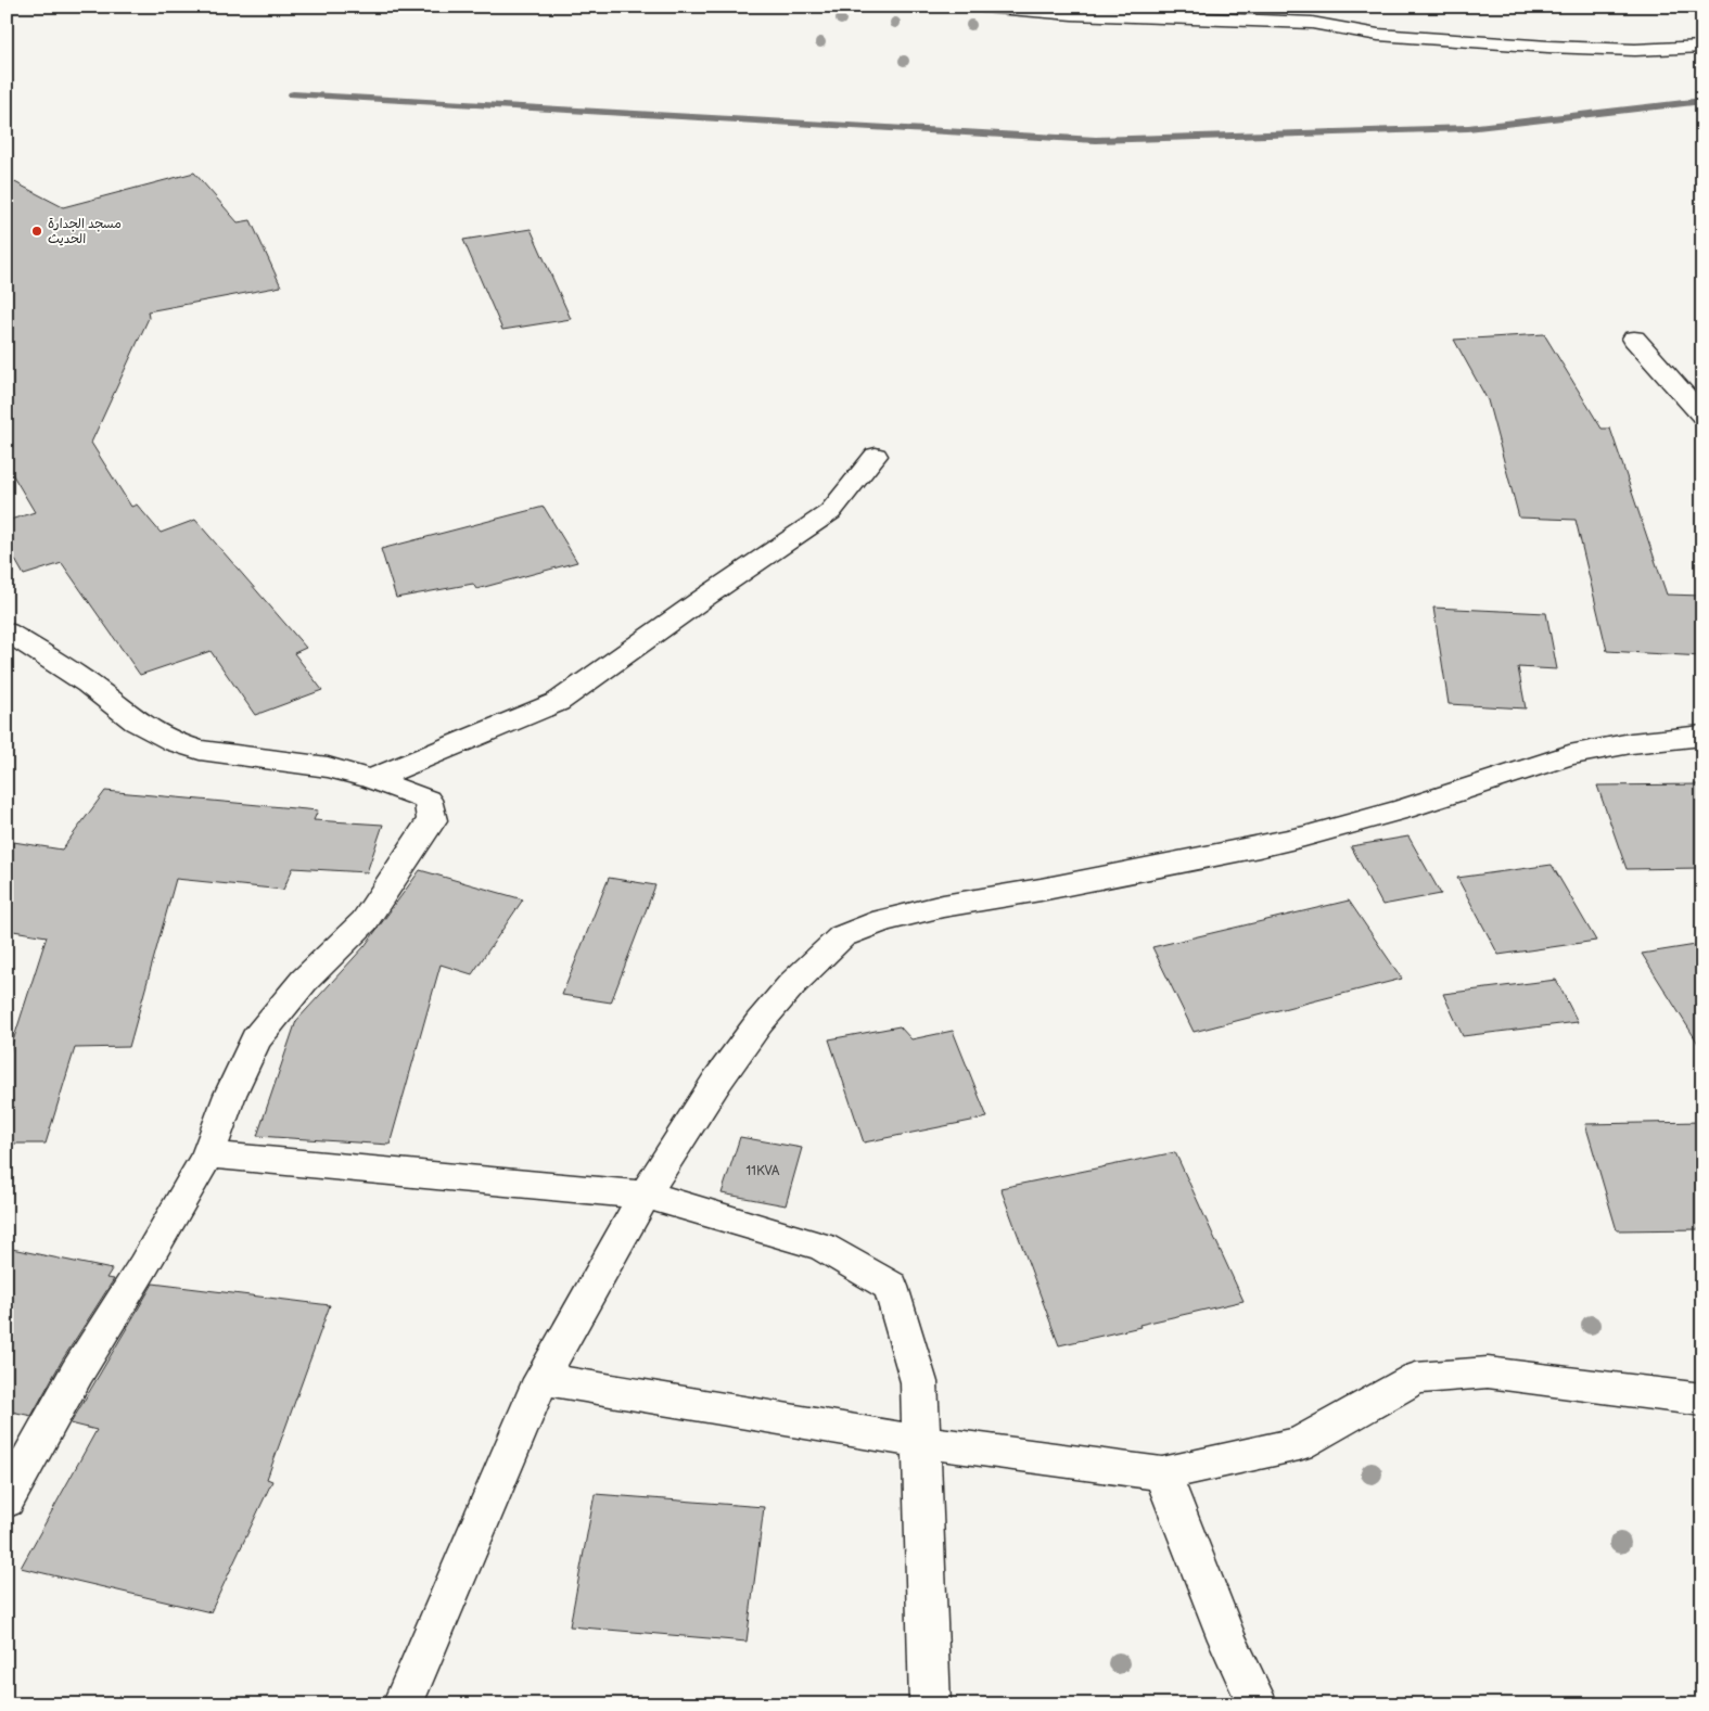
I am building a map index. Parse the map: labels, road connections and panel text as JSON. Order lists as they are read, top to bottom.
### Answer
{
  "places": ["مسجد الجدارة الحديث"],
  "house_numbers": ["11KVA"]
}
